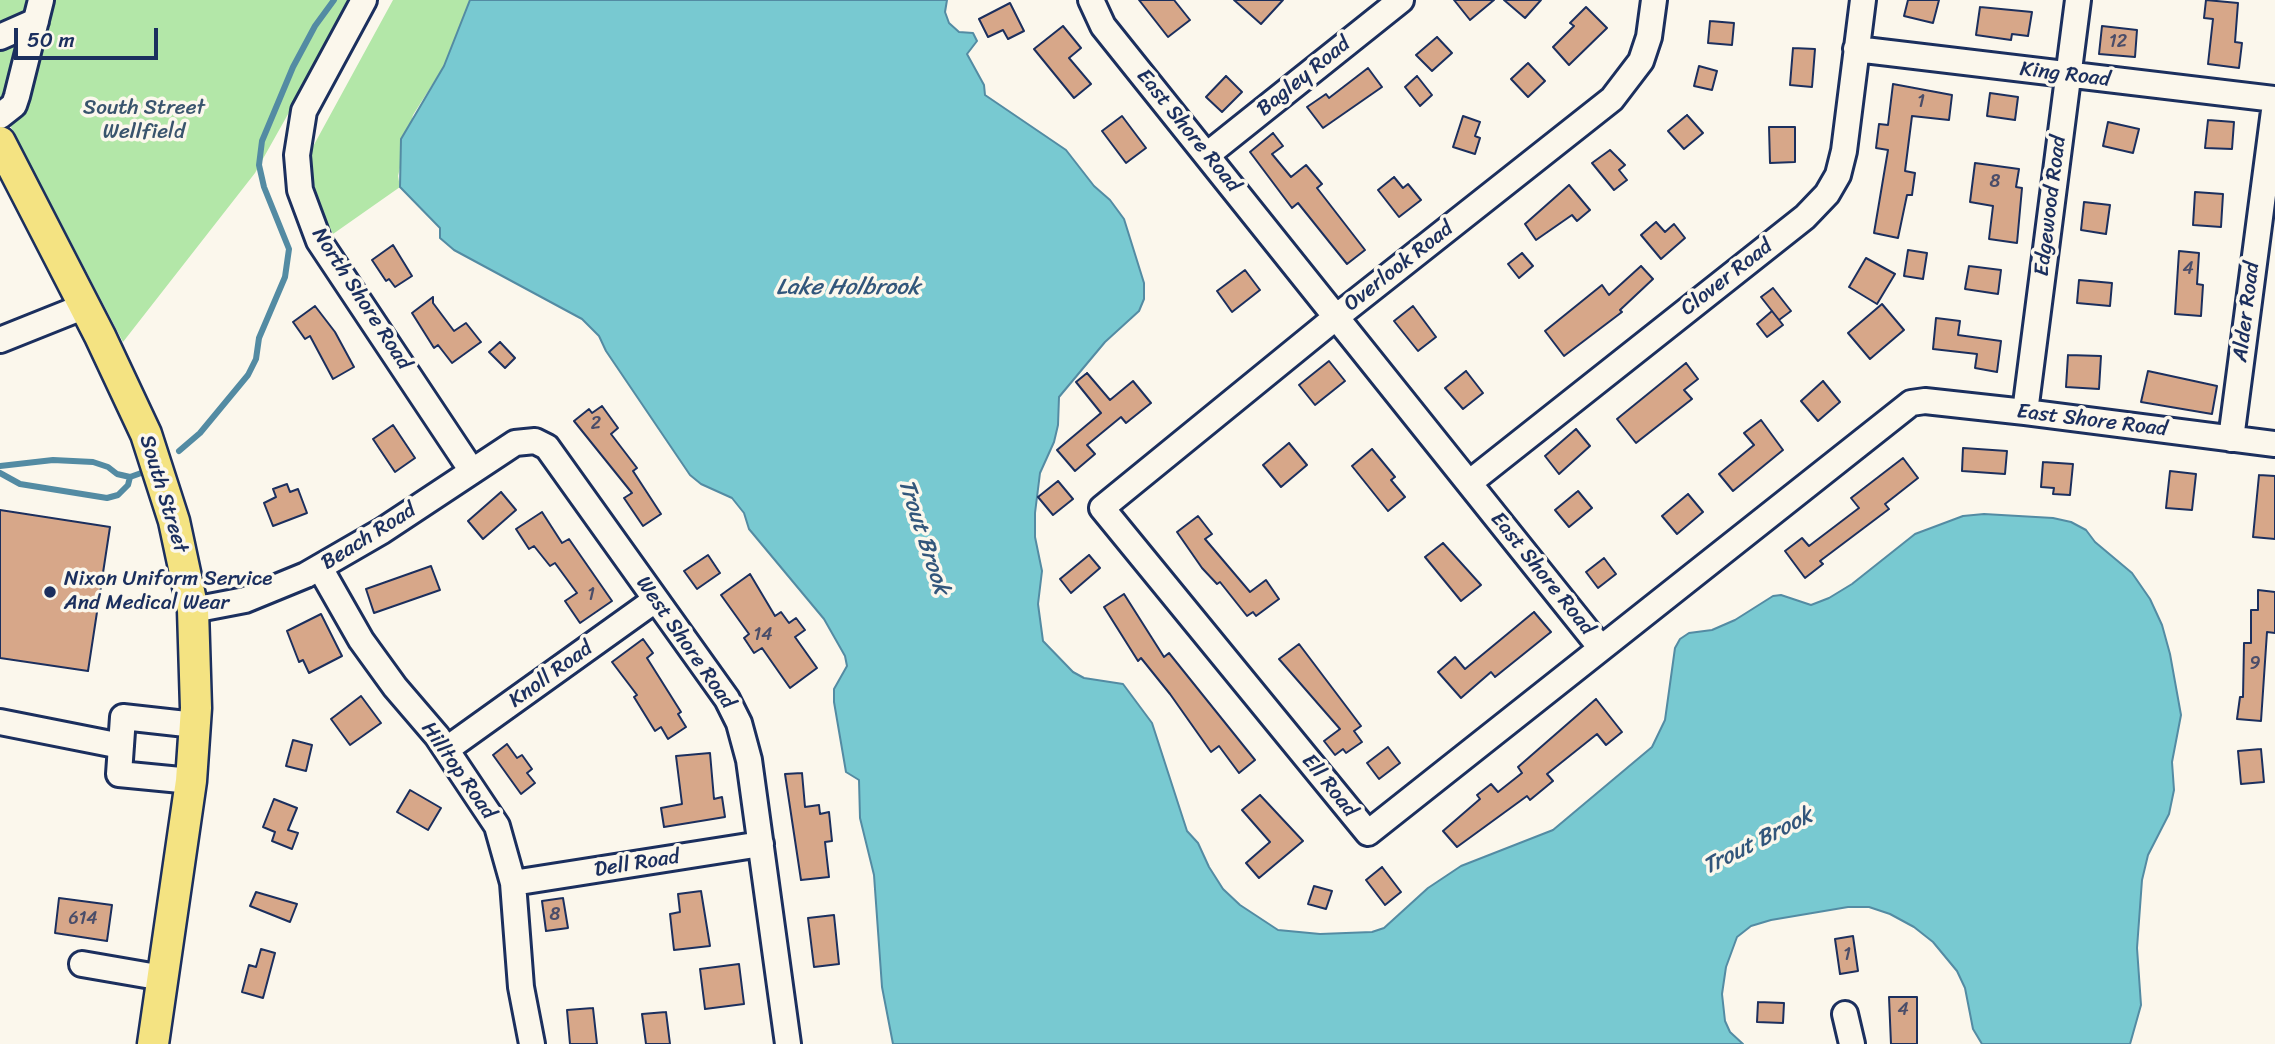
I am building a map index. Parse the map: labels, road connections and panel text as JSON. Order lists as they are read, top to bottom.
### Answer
{
  "streets": {
    "main road": ["South Street"],
    "street": [
      "King Road",
      "Bagley Road",
      "East Shore Road",
      "Edgewood Road",
      "Overlook Road",
      "Clover Road",
      "North Shore Road",
      "Alder Road",
      "Beach Road",
      "West Shore Road",
      "Knoll Road",
      "Hilltop Road",
      "Ell Road",
      "Dell Road"
    ]
  },
  "crossings": [
    ["King Road", "Edgewood Road"],
    ["King Road", "Clover Road"],
    ["King Road", "Alder Road"],
    ["Bagley Road", "East Shore Road"],
    ["East Shore Road", "Edgewood Road"],
    ["East Shore Road", "Overlook Road"],
    ["East Shore Road", "Clover Road"],
    ["East Shore Road", "Alder Road"],
    ["East Shore Road", "Ell Road"],
    ["Overlook Road", "Ell Road"],
    ["North Shore Road", "Beach Road"],
    ["South Street", "Beach Road"],
    ["Beach Road", "West Shore Road"],
    ["Beach Road", "Hilltop Road"],
    ["West Shore Road", "Knoll Road"],
    ["West Shore Road", "Dell Road"],
    ["Knoll Road", "Hilltop Road"],
    ["Hilltop Road", "Dell Road"]
  ],
  "water": ["Lake Holbrook", "Trout Brook"],
  "parks": ["South Street Wellfield"],
  "places": ["Nixon Uniform Service And Medical Wear"],
  "house_numbers": [
    "12",
    "1",
    "8",
    "4",
    "2",
    "1",
    "14",
    "9",
    "8",
    "614",
    "1",
    "4"
  ],
  "scale_bar": "50 m"
}
